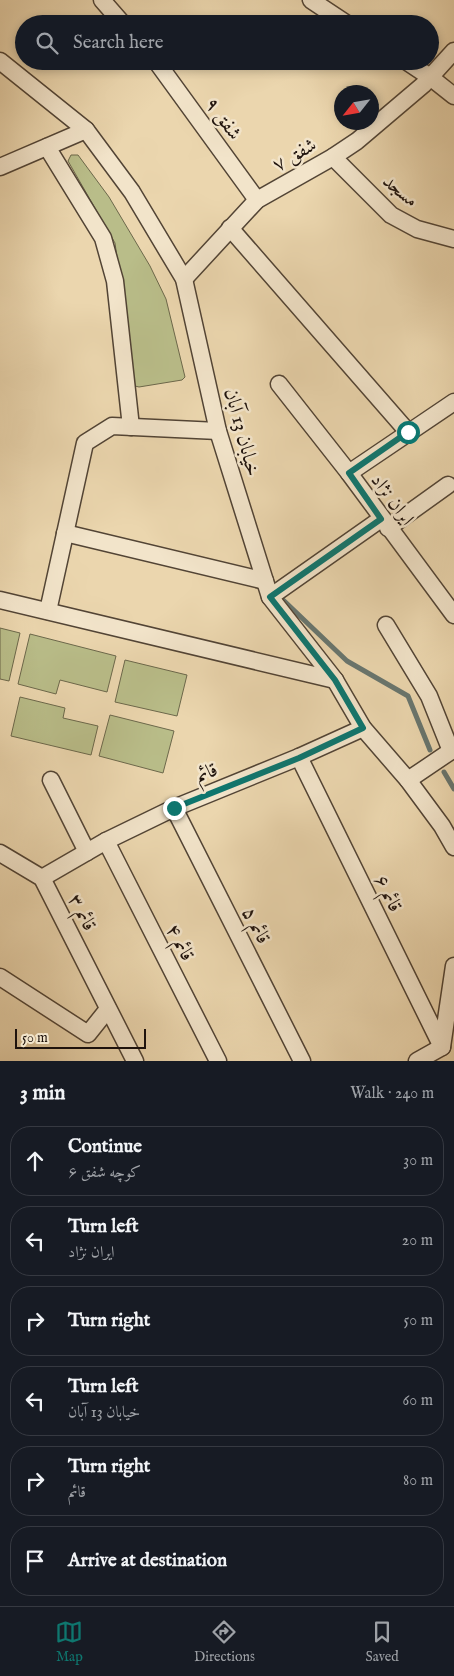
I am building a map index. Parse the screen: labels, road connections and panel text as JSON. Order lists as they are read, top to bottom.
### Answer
{
  "streets": {
    "street": [
      "شفق ۹",
      "شفق ۷",
      "مسجد",
      "خیابان 13 آبان",
      "ایران نژاد",
      "قائم",
      "قائم ۶",
      "قائم ۳",
      "قائم ۵",
      "قائم ۴"
    ]
  },
  "crossings": [
    ["شفق ۹", "شفق ۷"],
    ["شفق ۷", "مسجد"],
    ["شفق ۷", "خیابان 13 آبان"],
    ["خیابان 13 آبان", "قائم"],
    ["قائم", "قائم ۶"],
    ["قائم", "قائم ۳"],
    ["قائم", "قائم ۵"],
    ["قائم", "قائم ۴"]
  ],
  "scale_bar": "50 m",
  "north": "bottom left",
  "page": {
    "search": "Search here",
    "scale": "50 m",
    "heading": ["3 min", "Walk · 240 m"],
    "list": [
      ["Continue", "کوچه شفق ۶", "30 m"],
      ["Turn left", "ایران نژاد", "20 m"],
      ["Turn right", "50 m"],
      ["Turn left", "خیابان 13 آبان", "60 m"],
      ["Turn right", "قائم", "80 m"],
      "Arrive at destination"
    ],
    "nav": ["Map", "Directions", "Saved"]
  }
}
